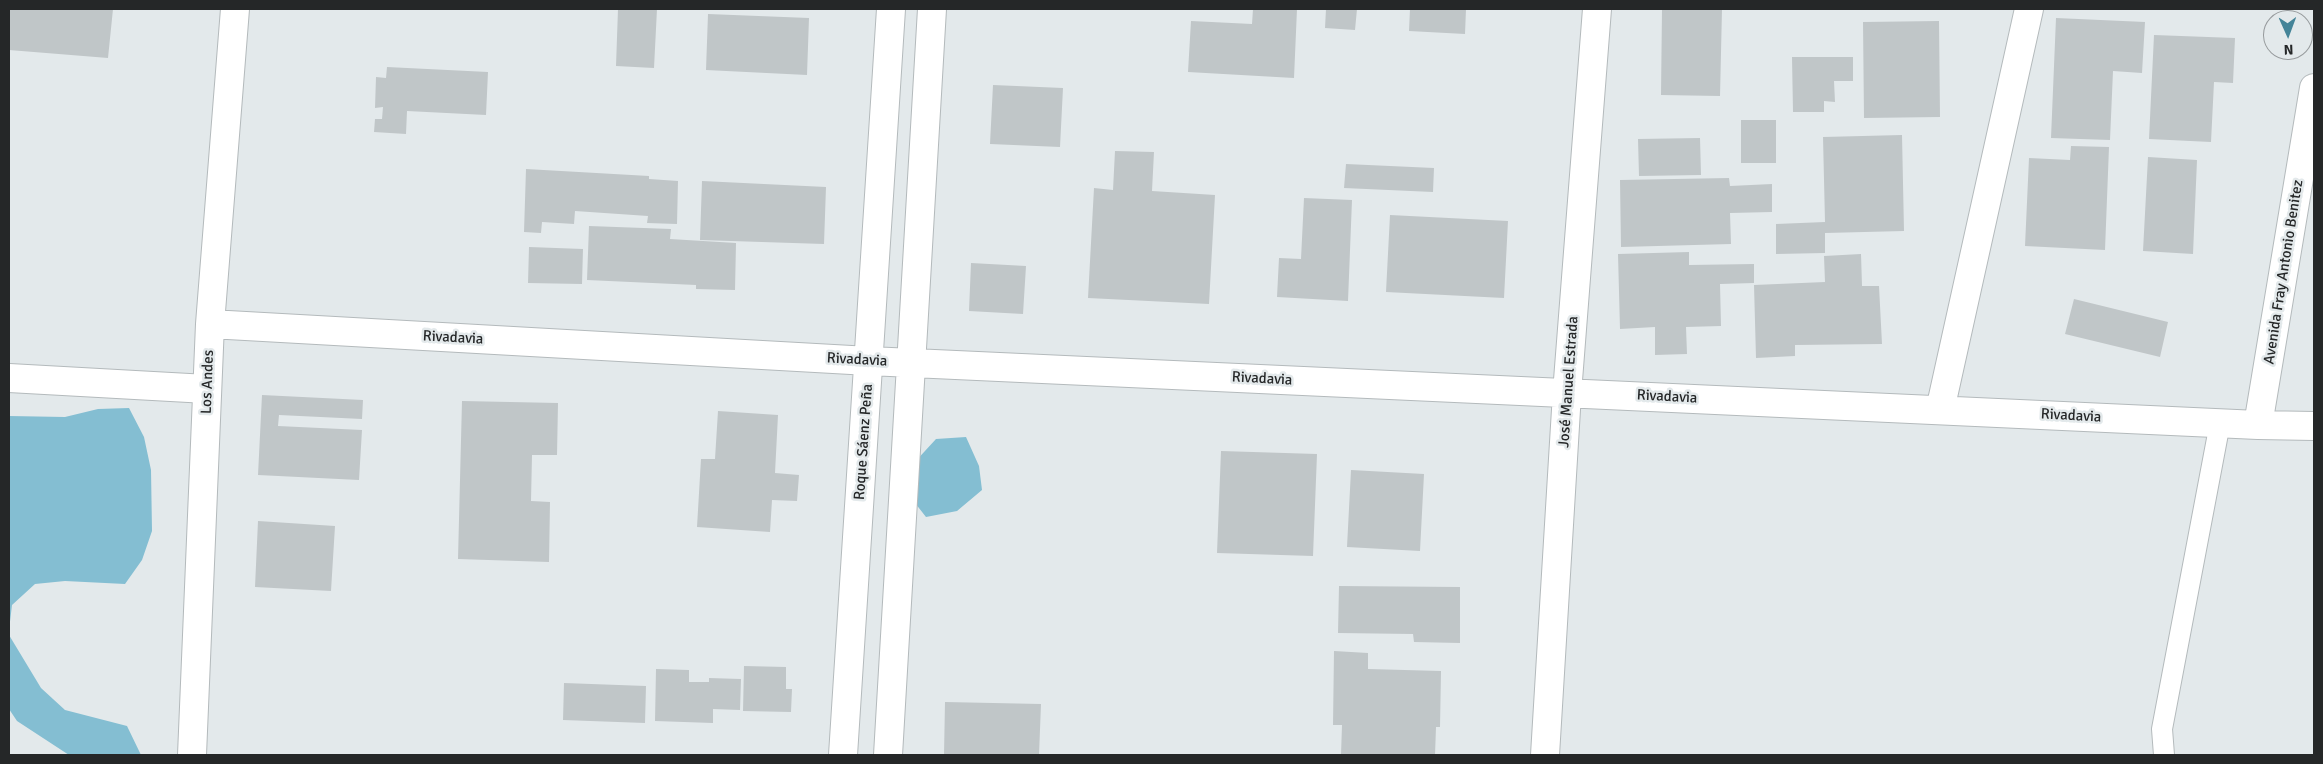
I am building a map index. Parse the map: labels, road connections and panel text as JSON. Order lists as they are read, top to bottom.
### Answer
{
  "streets": {
    "street": [
      "Avenida Fray Antonio Benitez",
      "Rivadavia",
      "Los Andes",
      "José Manuel Estrada",
      "Roque Sáenz Peña"
    ]
  },
  "crossings": [
    ["Avenida Fray Antonio Benitez", "Rivadavia"],
    ["Rivadavia", "Los Andes"],
    ["Rivadavia", "José Manuel Estrada"],
    ["Rivadavia", "Roque Sáenz Peña"]
  ],
  "north": "bottom"
}
